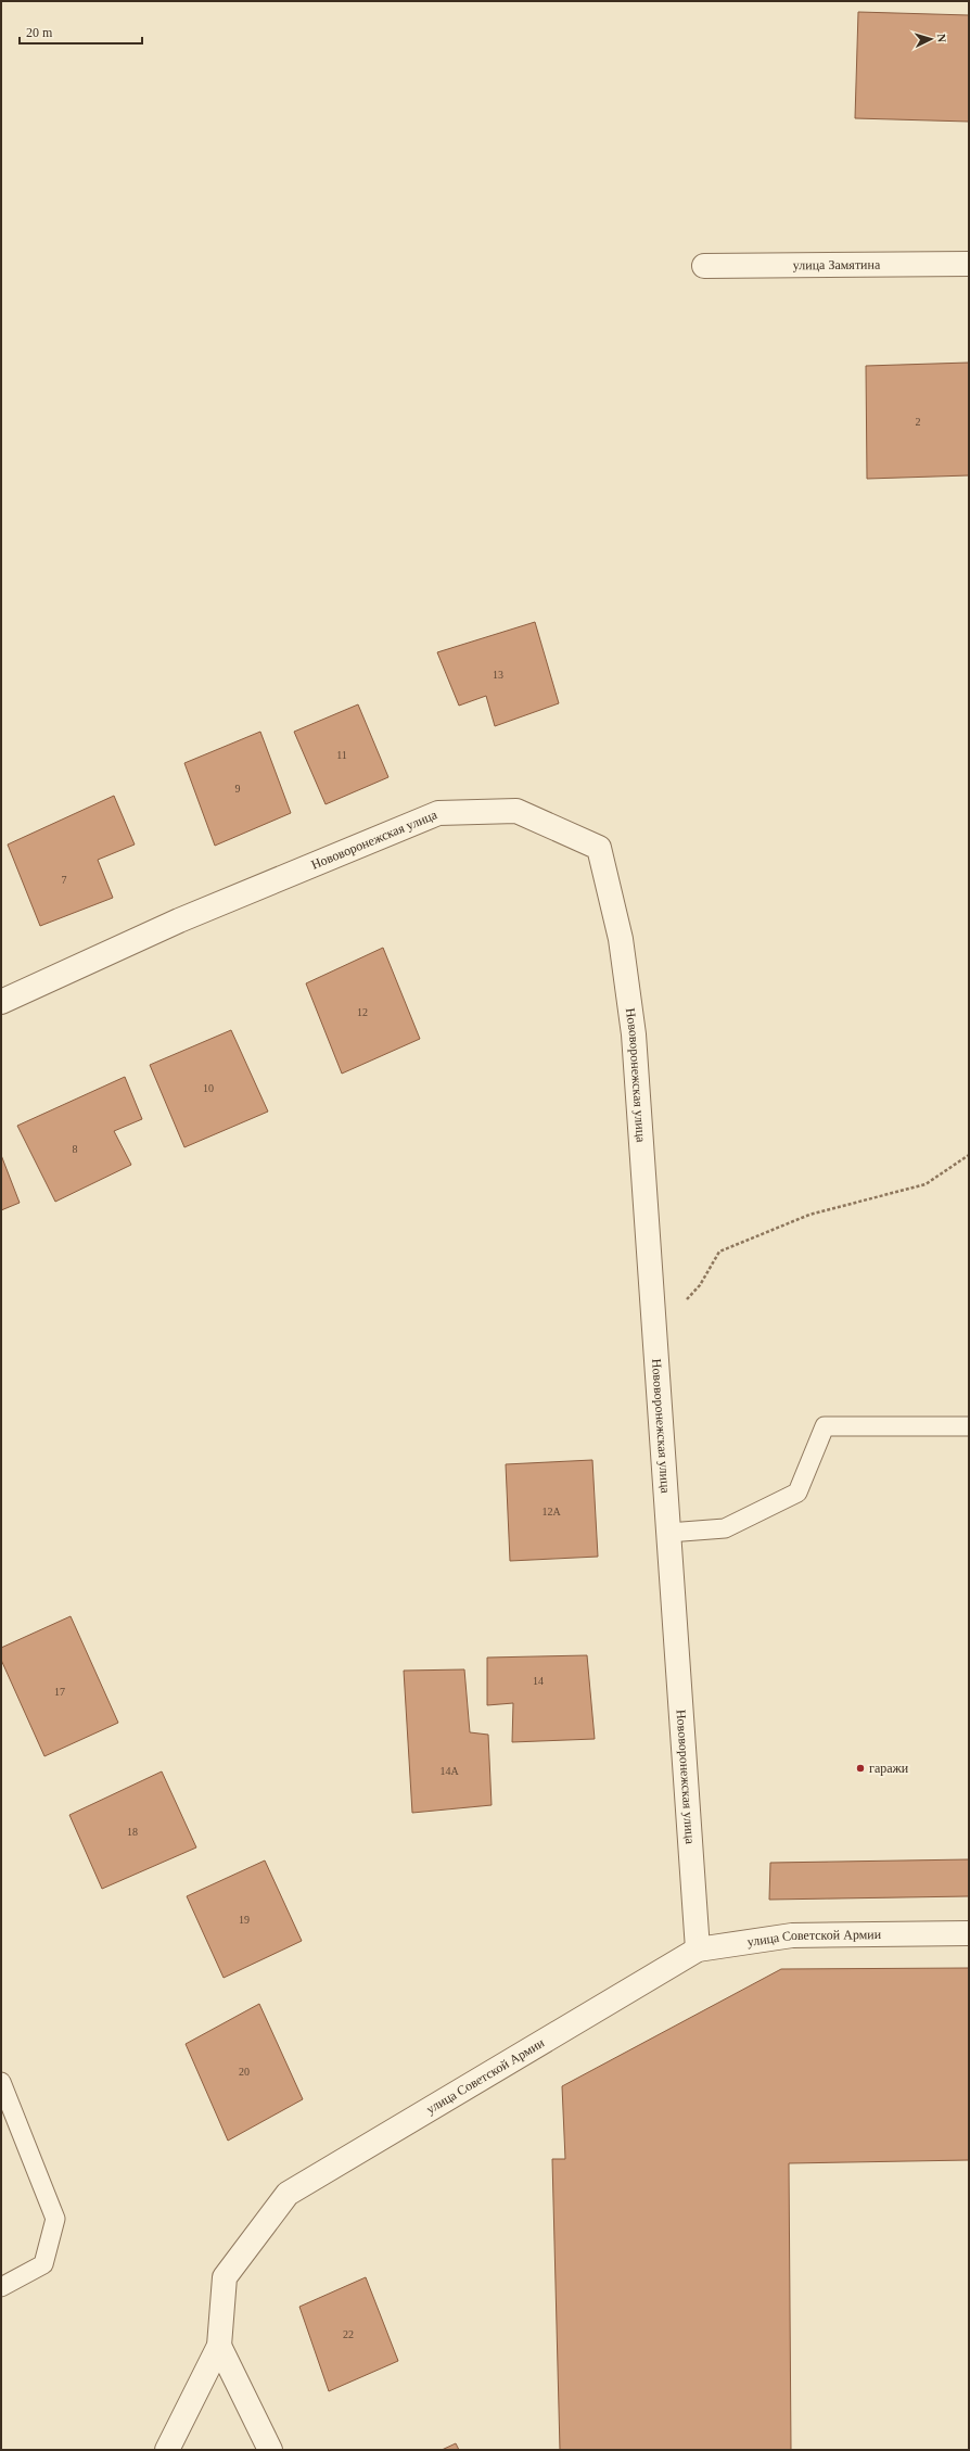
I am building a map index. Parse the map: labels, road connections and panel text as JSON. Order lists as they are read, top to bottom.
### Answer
{
  "streets": {
    "street": ["улица Замятина", "Нововоронежская улица", "улица Советской Армии"]
  },
  "crossings": [
    ["Нововоронежская улица", "улица Советской Армии"]
  ],
  "places": ["гаражи"],
  "house_numbers": [
    "2",
    "13",
    "11",
    "9",
    "7",
    "12",
    "10",
    "8",
    "12А",
    "14",
    "17",
    "14А",
    "18",
    "19",
    "20",
    "22"
  ],
  "scale_bar": "20 m",
  "north": "right"
}
